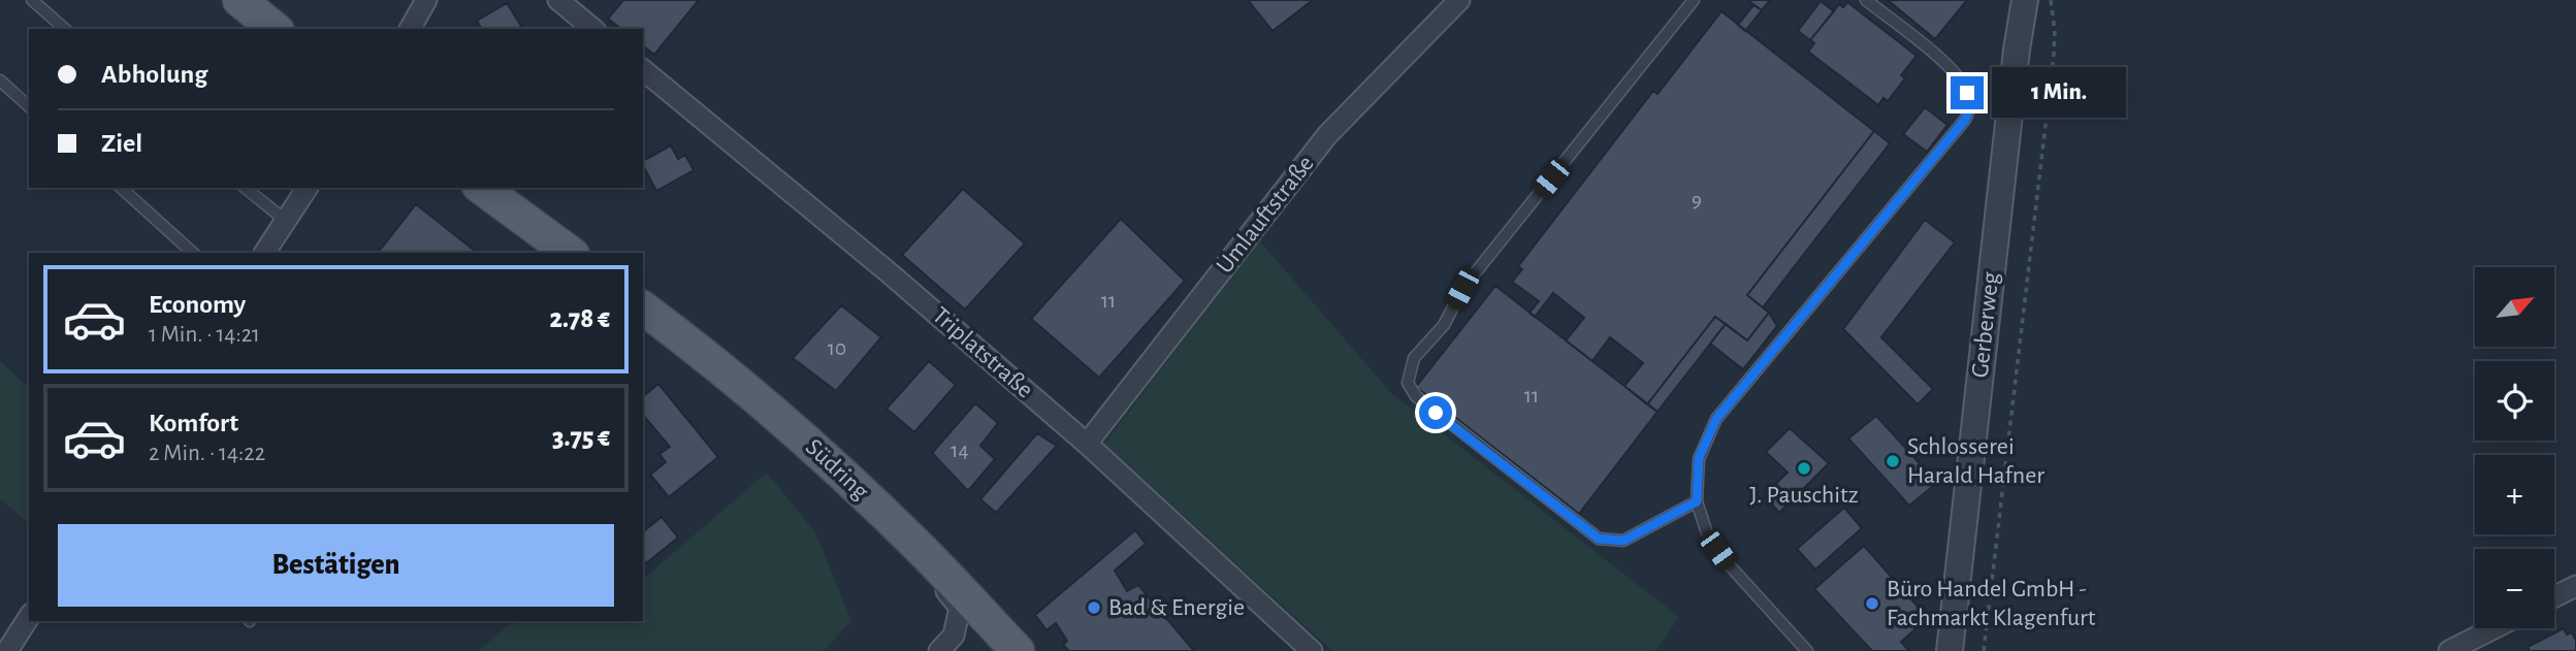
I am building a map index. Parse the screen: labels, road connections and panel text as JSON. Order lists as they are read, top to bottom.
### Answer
{
  "streets": {
    "main road": ["Südring"],
    "street": ["Umlauftstraße", "Gerberweg", "Triplatstraße"]
  },
  "crossings": [
    ["Umlauftstraße", "Triplatstraße"]
  ],
  "places": [
    "Schlosserei Harald Hafner",
    "J. Pauschitz",
    "Büro Handel GmbH - Fachmarkt Klagenfurt",
    "Bad & Energie"
  ],
  "house_numbers": [
    "9",
    "11",
    "10",
    "11",
    "14"
  ],
  "north": "top right",
  "page": {
    "banner": ["Abholung", "Ziel"],
    "bubble": "1 Min.",
    "list": [
      {
        "name": "Economy",
        "note": "1 Min. · 14:21",
        "value": "2.78 €"
      },
      {
        "name": "Komfort",
        "note": "2 Min. · 14:22",
        "value": "3.75 €"
      }
    ],
    "map_buttons": ["+", "−"],
    "buttons": "Bestätigen"
  }
}
